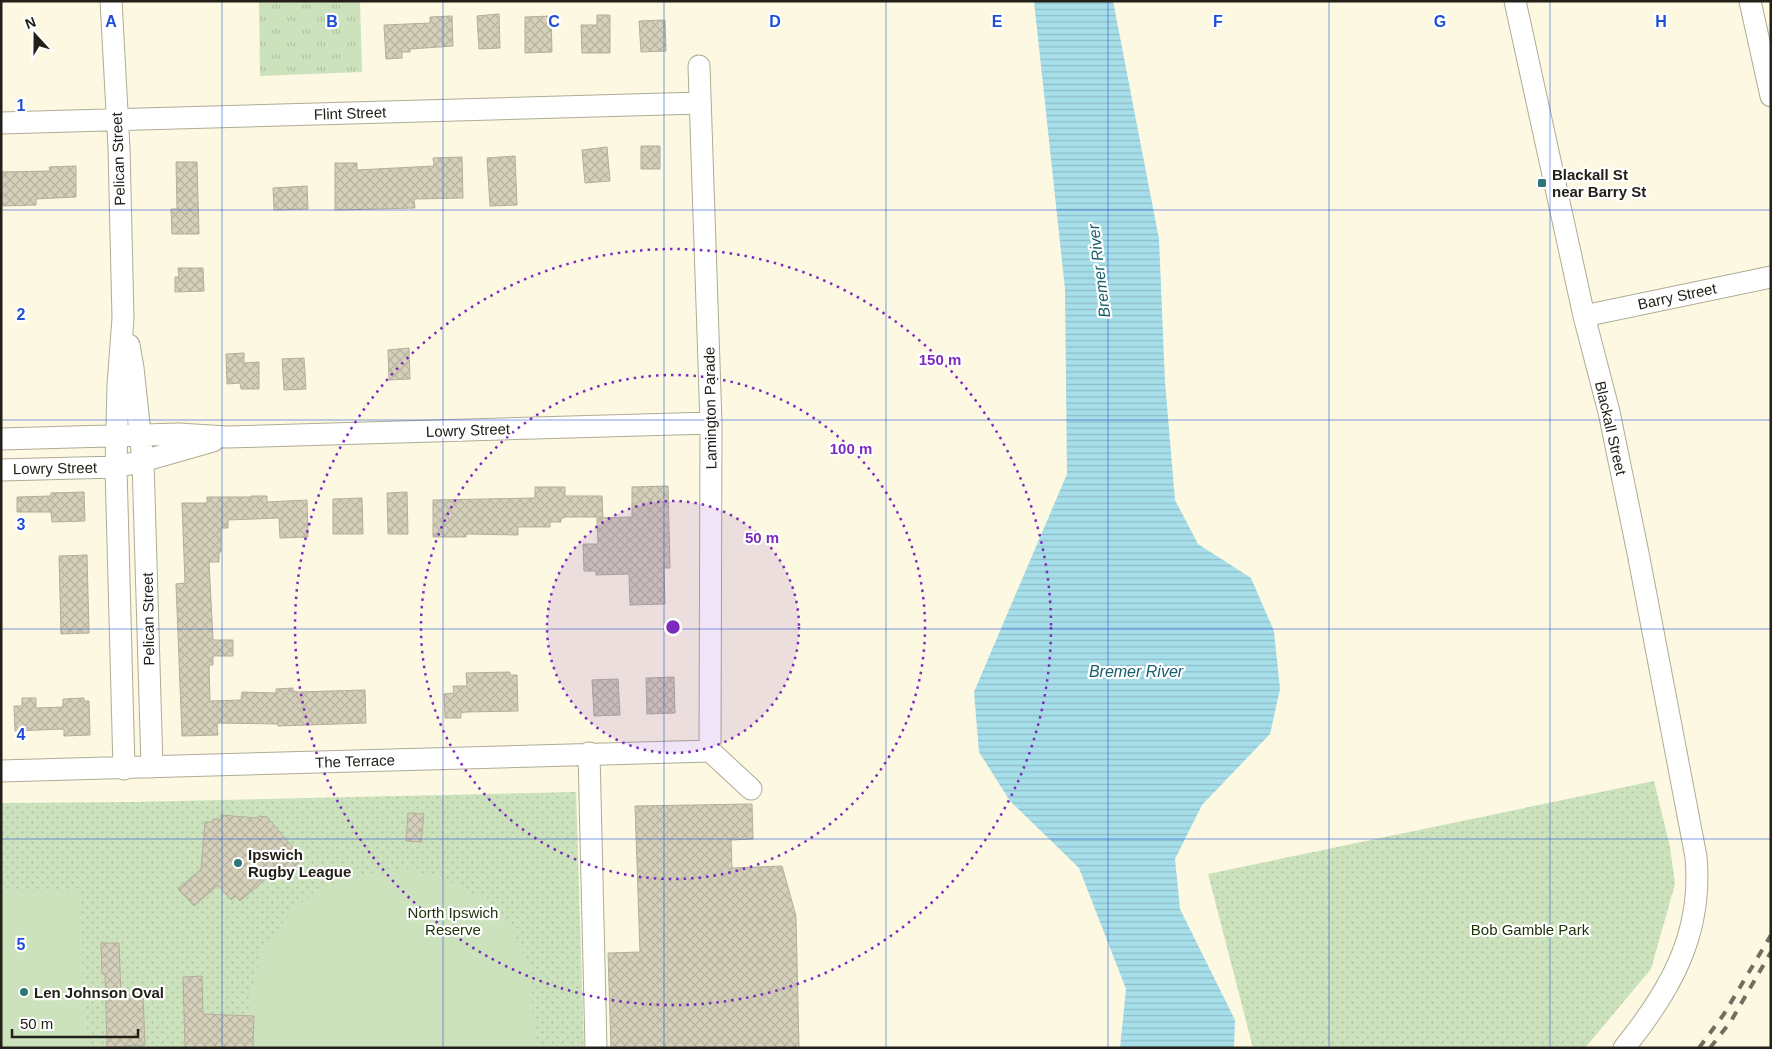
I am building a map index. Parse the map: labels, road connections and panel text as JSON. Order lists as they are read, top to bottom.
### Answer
{
  "streets": {
    "street": [
      "Flint Street",
      "Pelican Street",
      "Barry Street",
      "Lamington Parade",
      "Blackall Street",
      "Lowry Street",
      "The Terrace"
    ]
  },
  "crossings": [
    ["Flint Street", "Pelican Street"],
    ["Flint Street", "Lamington Parade"],
    ["Pelican Street", "Lowry Street"],
    ["Pelican Street", "The Terrace"],
    ["Barry Street", "Blackall Street"],
    ["Lamington Parade", "Lowry Street"],
    ["Lamington Parade", "The Terrace"]
  ],
  "water": ["Bremer River"],
  "parks": ["North Ipswich Reserve", "Bob Gamble Park"],
  "places": {
    "transit": ["Blackall St near Barry St"],
    "other": ["Ipswich Rugby League", "Len Johnson Oval"]
  },
  "scale_bar": "50 m",
  "north": "top",
  "grid": {
    "columns": [
      "A",
      "B",
      "C",
      "D",
      "E",
      "F",
      "G",
      "H"
    ],
    "rows": [
      "1",
      "2",
      "3",
      "4",
      "5"
    ]
  },
  "rings": ["150 m", "100 m", "50 m"]
}
